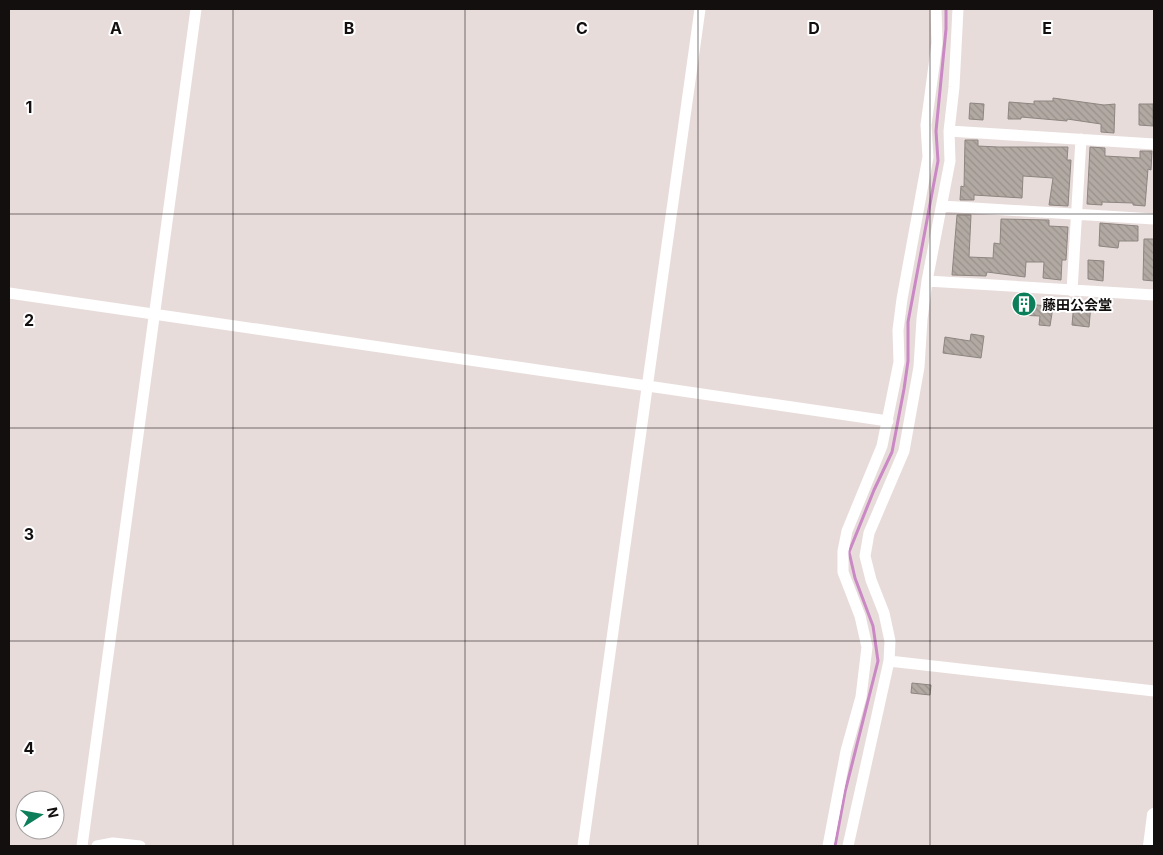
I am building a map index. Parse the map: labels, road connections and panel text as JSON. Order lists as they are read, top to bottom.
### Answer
{
  "places": {
    "building": ["藤田公会堂"]
  },
  "north": "right",
  "grid": {
    "columns": [
      "A",
      "B",
      "C",
      "D",
      "E"
    ],
    "rows": [
      "1",
      "2",
      "3",
      "4"
    ]
  }
}
